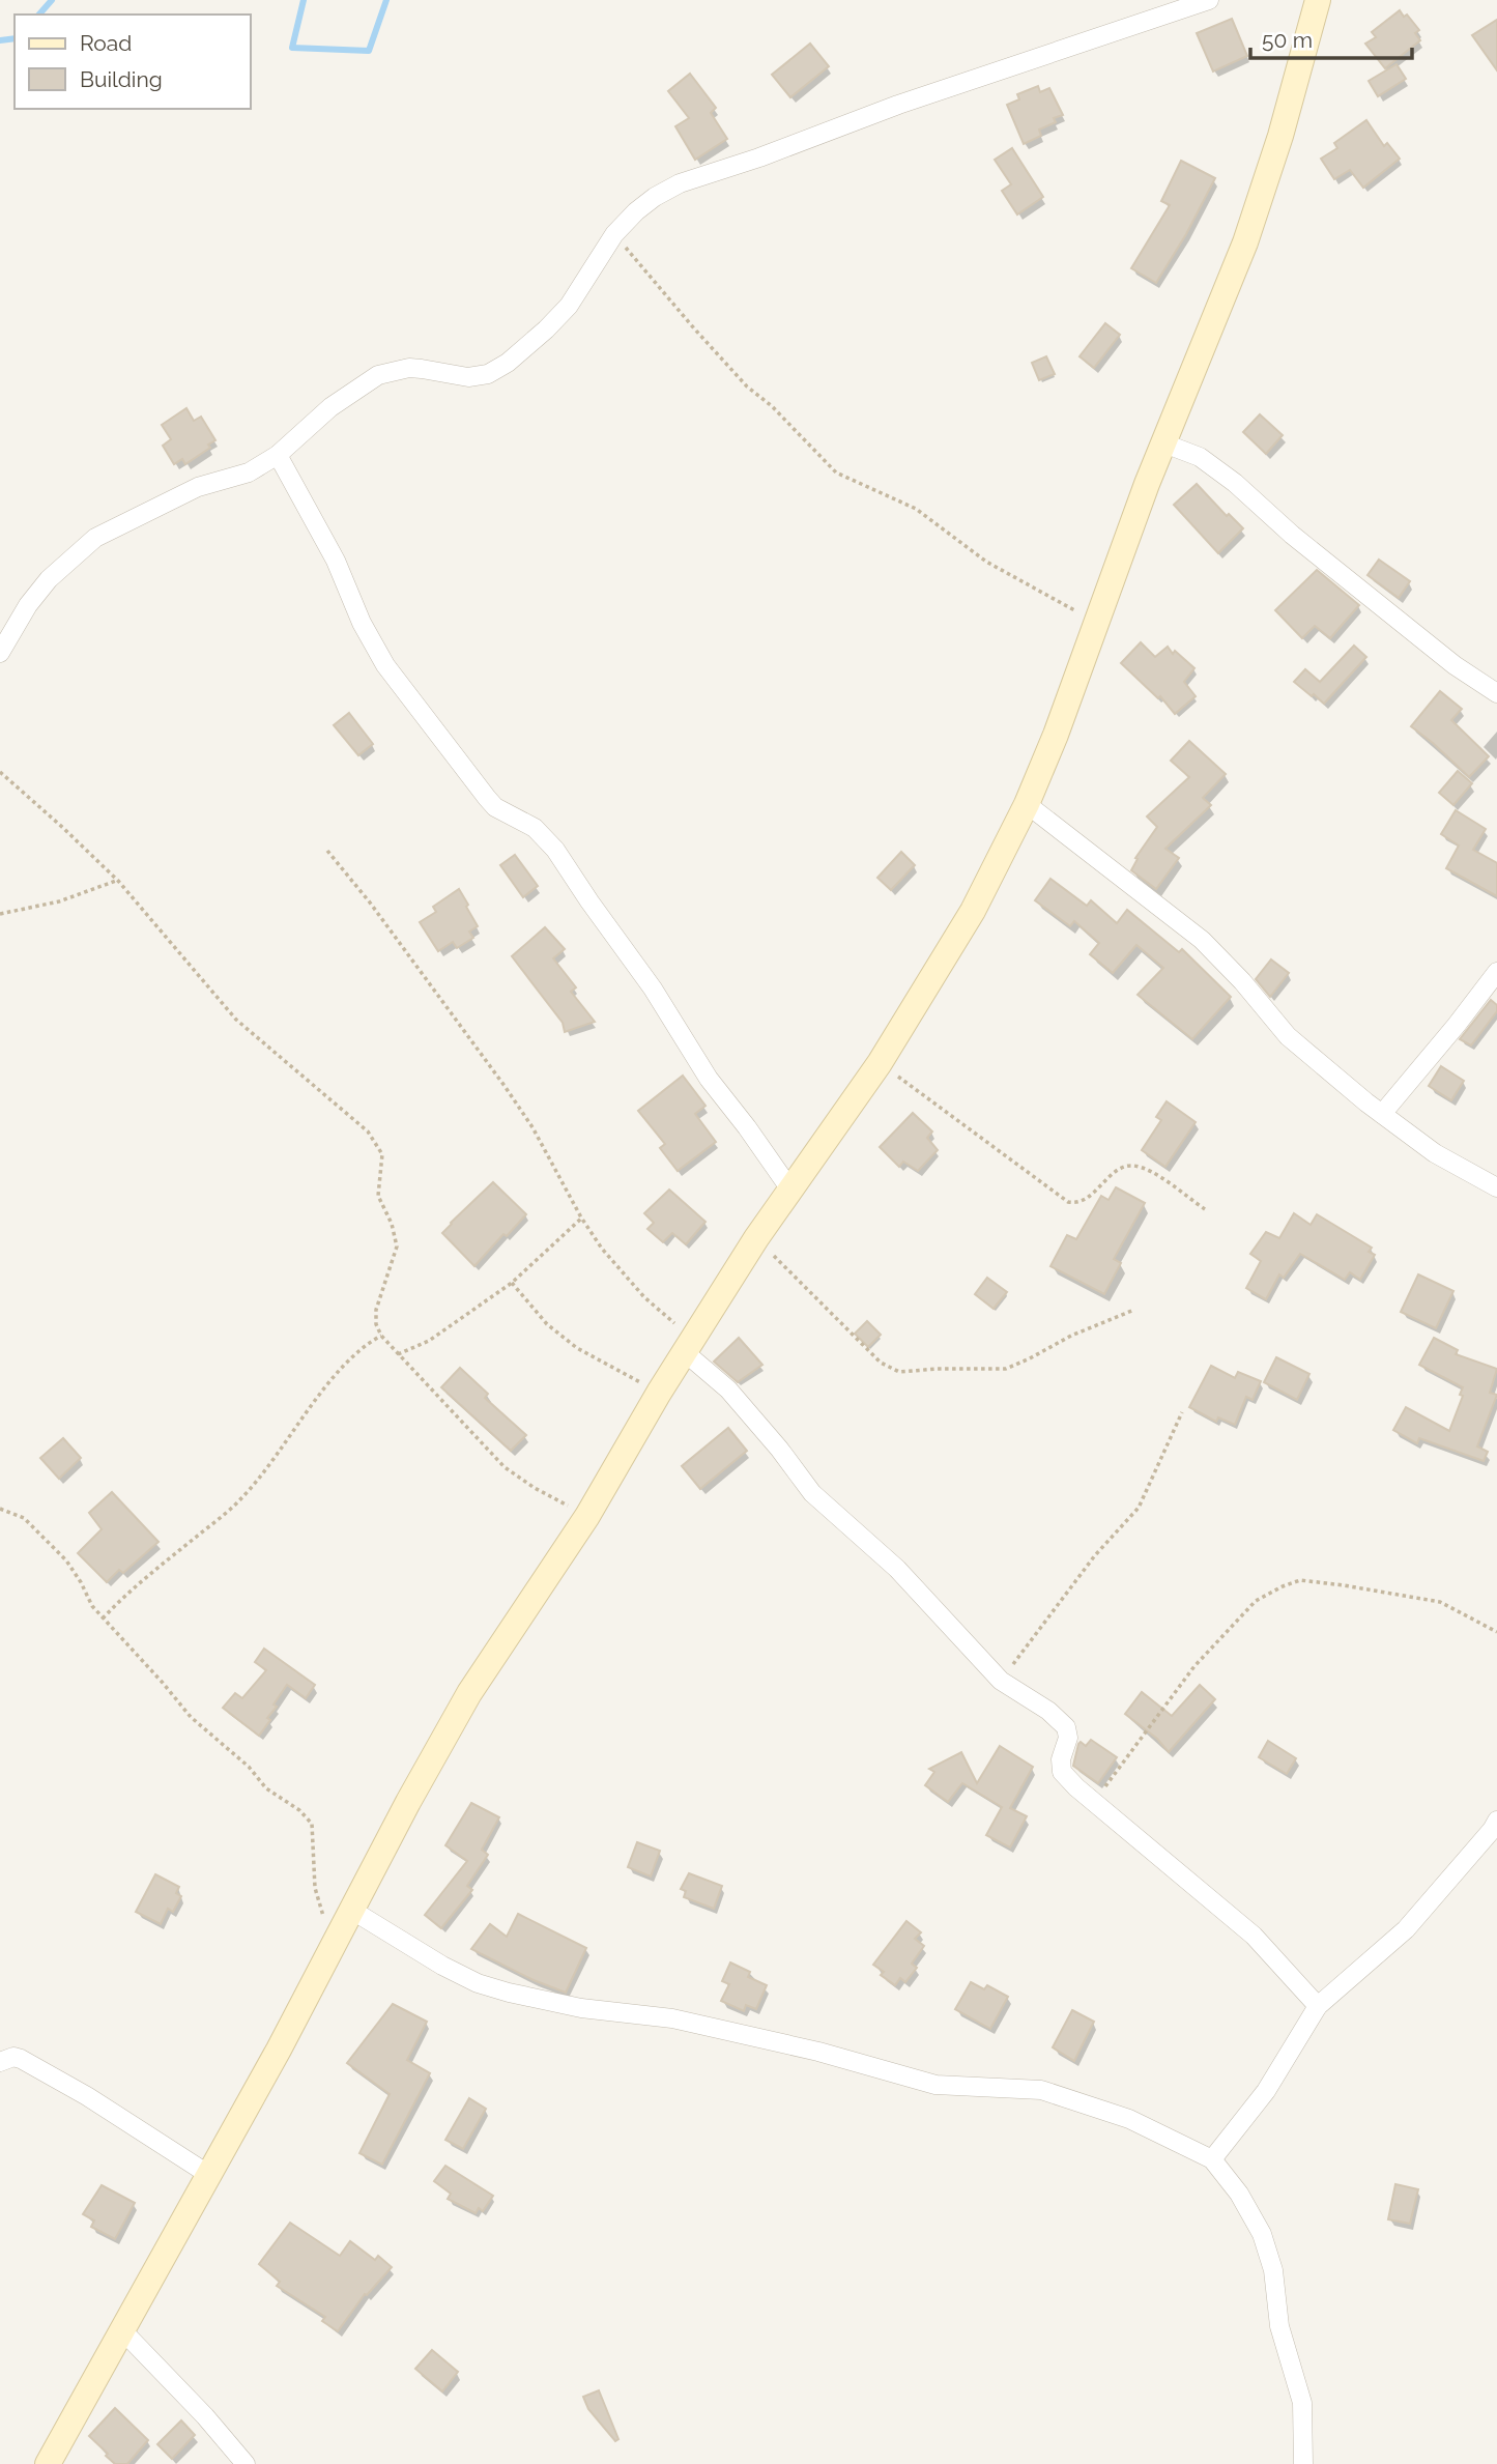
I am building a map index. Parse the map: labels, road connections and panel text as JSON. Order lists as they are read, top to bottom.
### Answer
{
  "legend": ["Road", "Building"],
  "scale_bar": "50 m"
}
